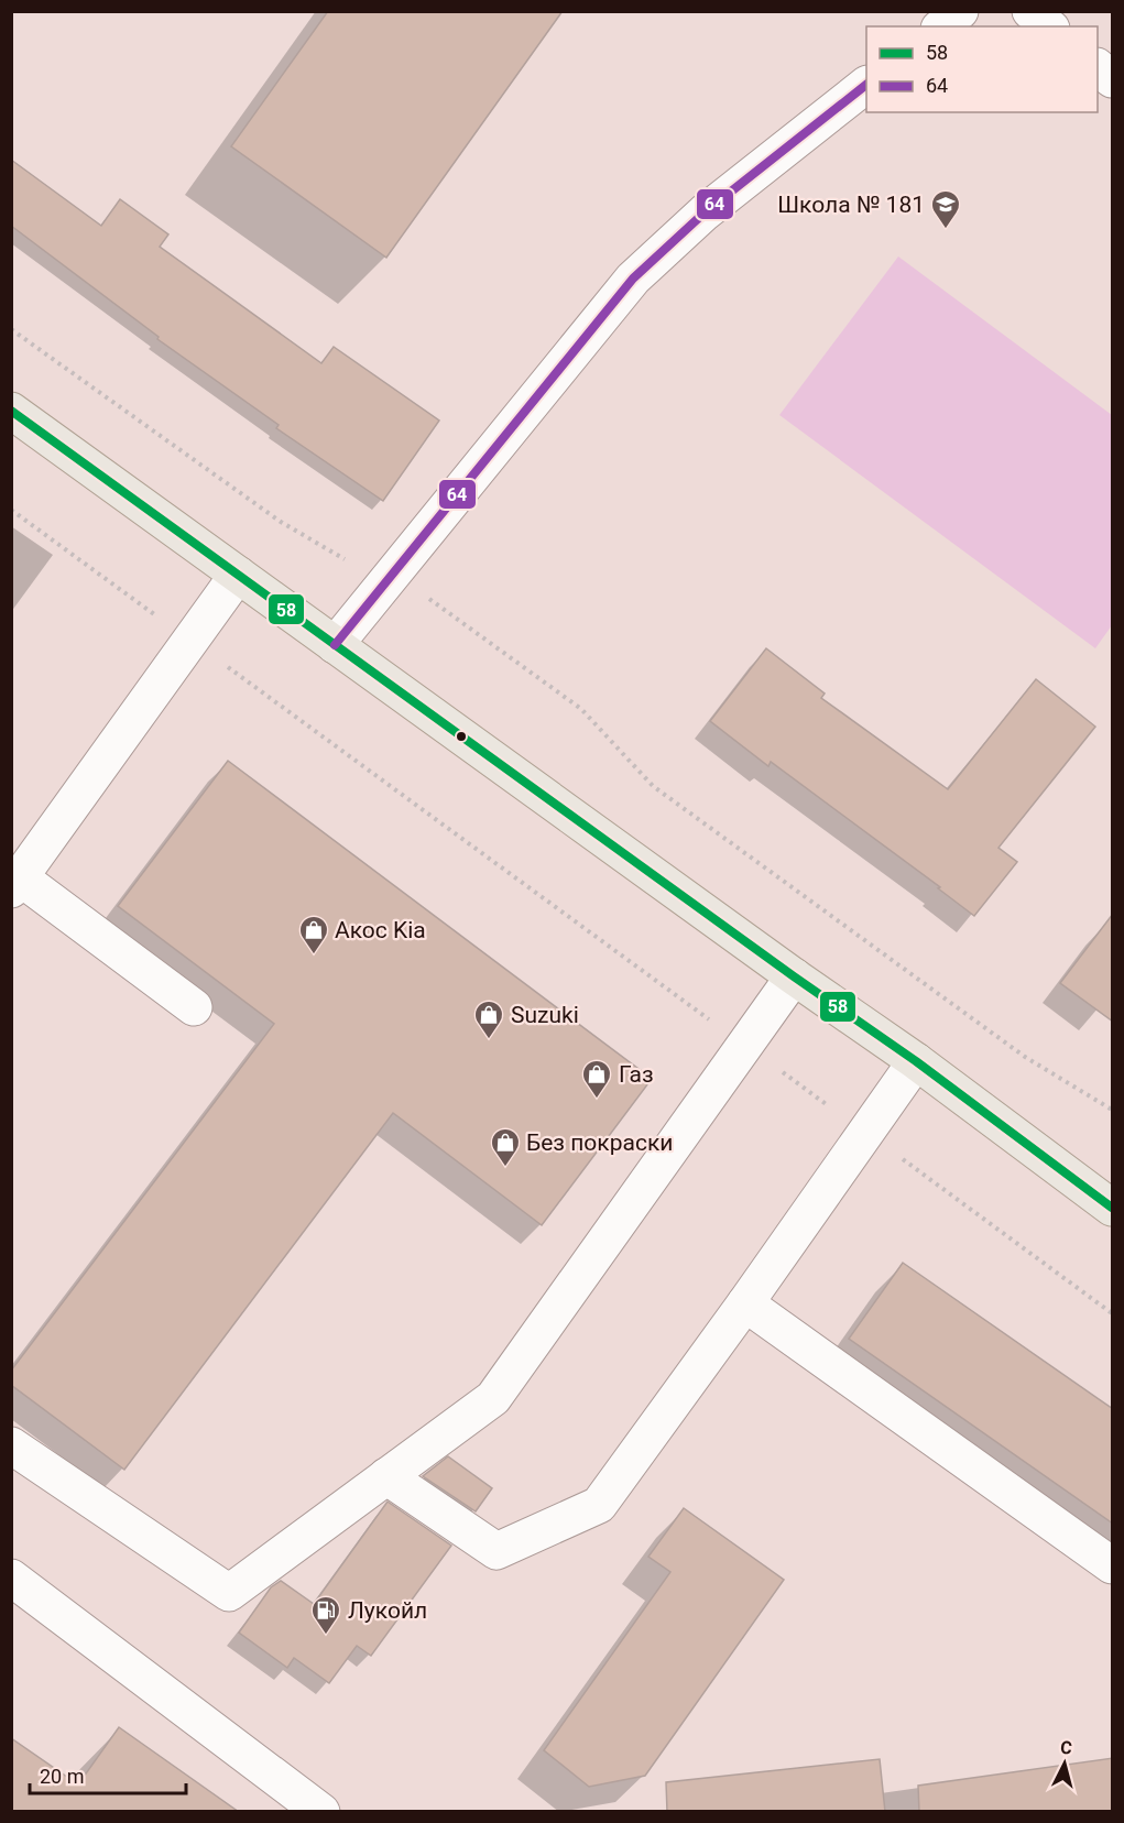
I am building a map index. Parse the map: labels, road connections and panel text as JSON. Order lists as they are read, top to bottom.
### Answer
{
  "places": {
    "school or university": ["Школа № 181"],
    "shop": [
      "Акос Kia",
      "Suzuki",
      "Газ",
      "Без покраски"
    ],
    "fuel station": ["Лукойл"]
  },
  "lines": ["transit line 64", "transit line 58"],
  "legend": ["58", "64"],
  "scale_bar": "20 m",
  "north": "top"
}
